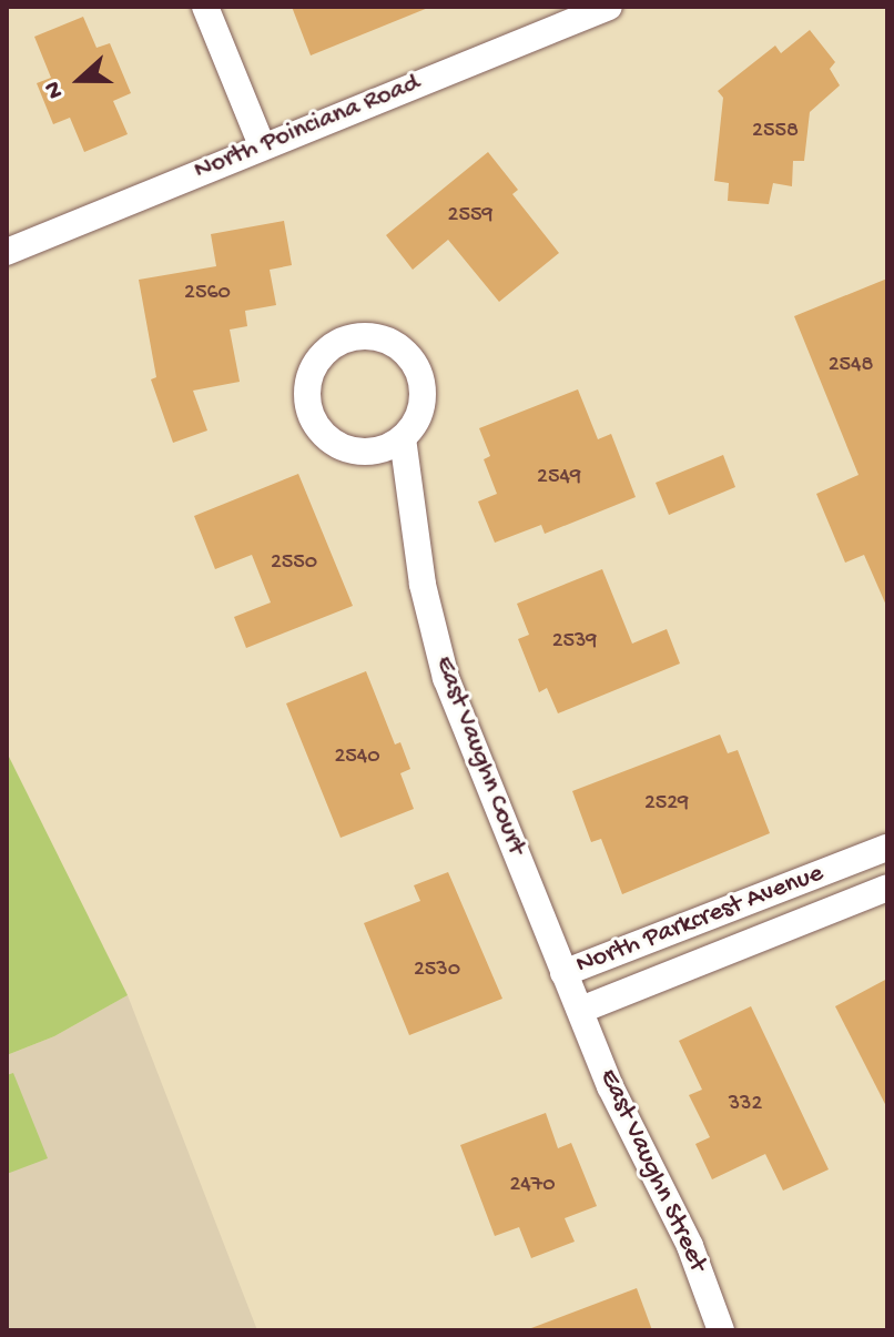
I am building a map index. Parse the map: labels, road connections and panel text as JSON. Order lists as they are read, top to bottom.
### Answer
{
  "streets": {
    "street": [
      "North Poinciana Road",
      "East Vaughn Court",
      "North Parkcrest Avenue",
      "East Vaughn Street"
    ]
  },
  "crossings": [
    ["East Vaughn Court", "North Parkcrest Avenue"],
    ["East Vaughn Court", "East Vaughn Street"],
    ["North Parkcrest Avenue", "East Vaughn Street"]
  ],
  "house_numbers": [
    "2558",
    "2559",
    "2560",
    "2548",
    "2549",
    "2550",
    "2539",
    "2540",
    "2529",
    "2530",
    "332",
    "2470"
  ],
  "north": "left"
}
